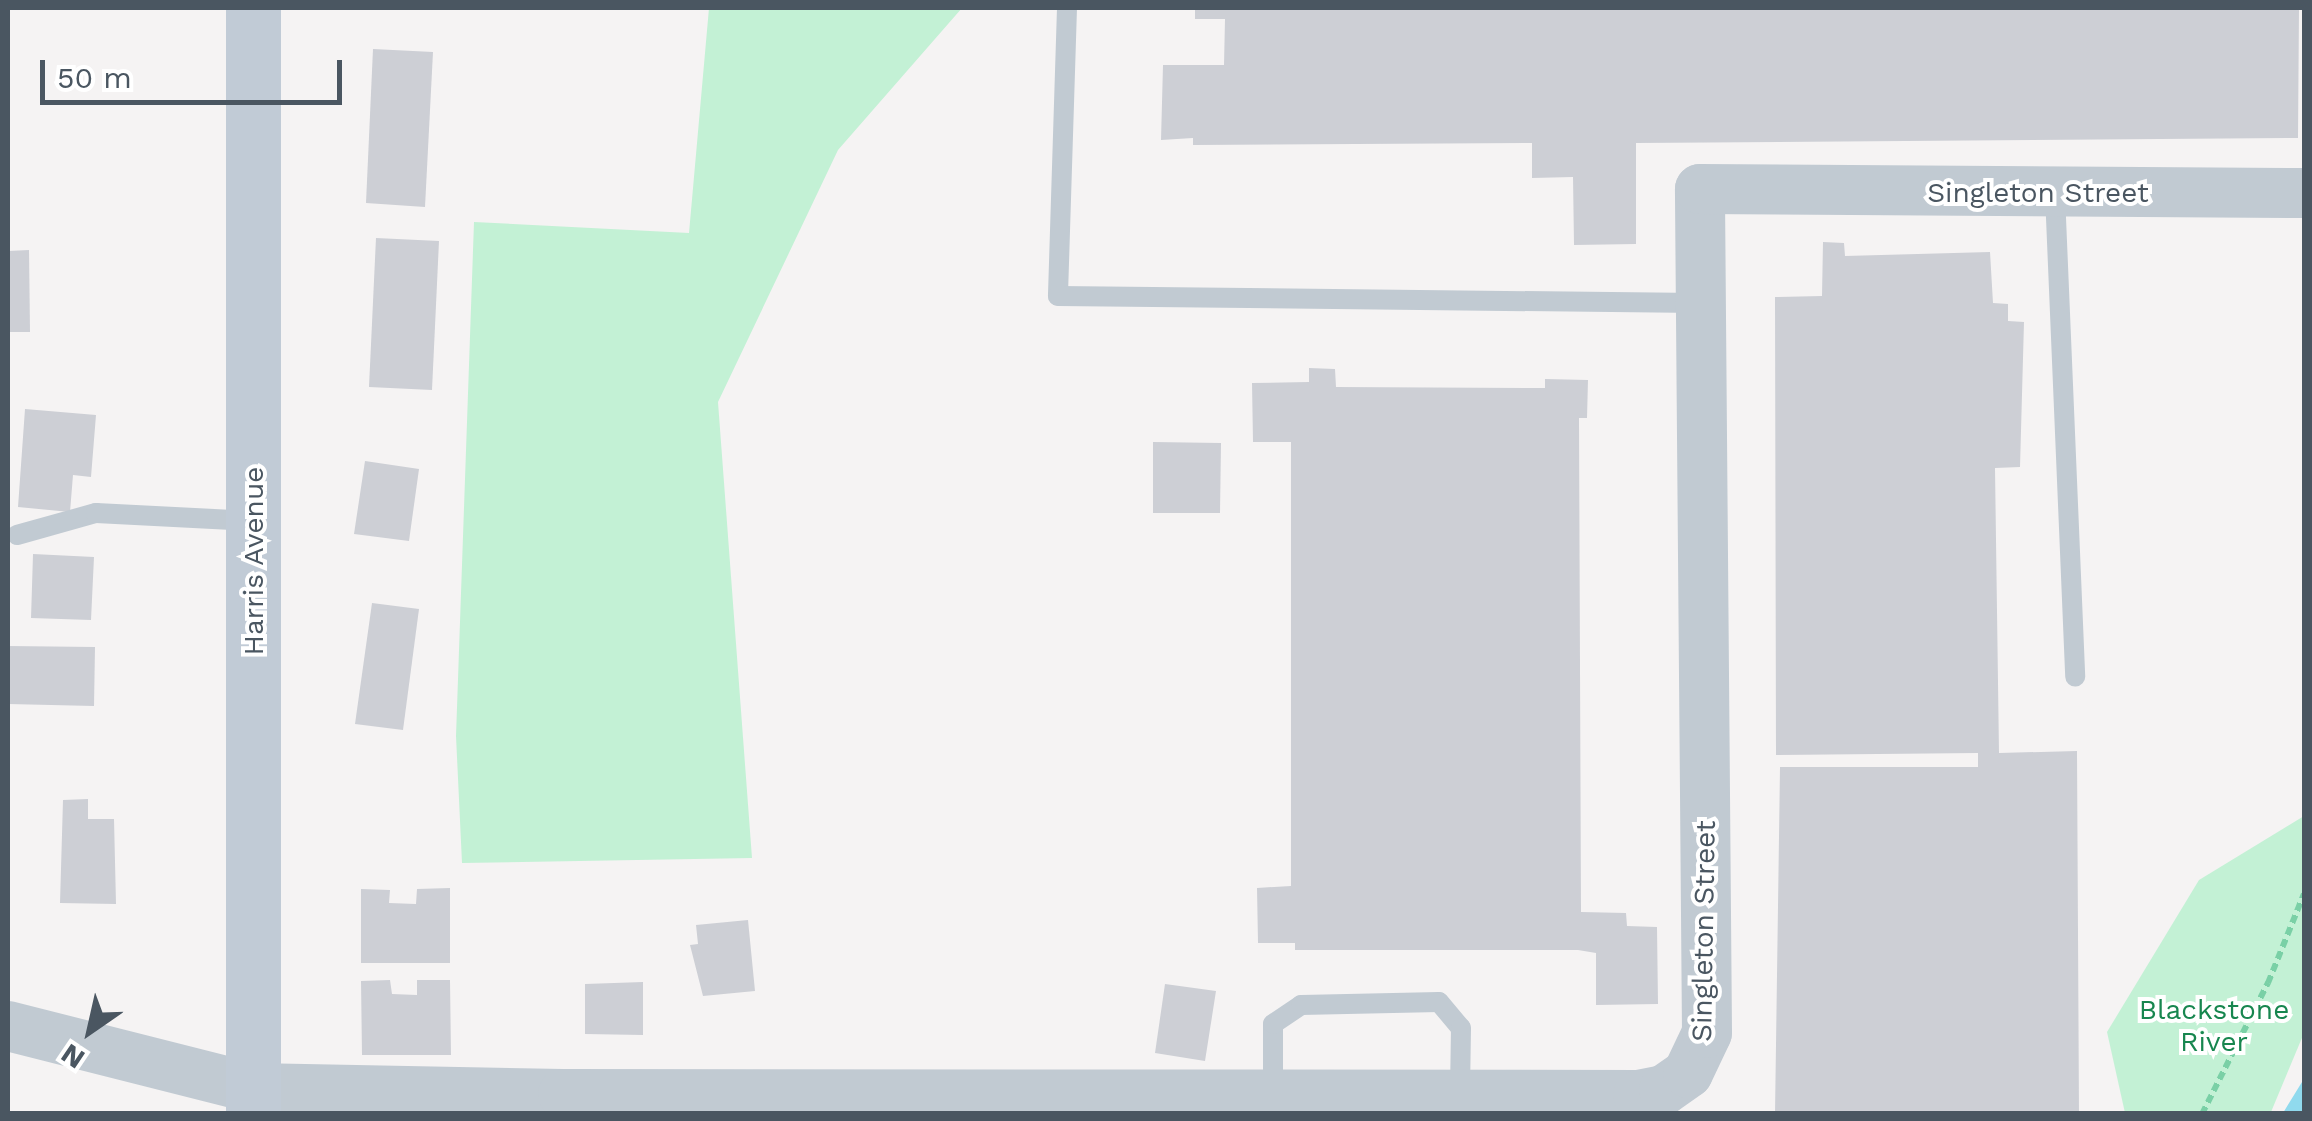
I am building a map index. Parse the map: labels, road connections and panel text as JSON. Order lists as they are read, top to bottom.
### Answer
{
  "streets": {
    "main road": ["Harris Avenue"],
    "street": ["Singleton Street"]
  },
  "crossings": [
    ["Singleton Street", "Harris Avenue"]
  ],
  "parks": ["Blackstone River"],
  "scale_bar": "50 m",
  "north": "bottom left"
}
